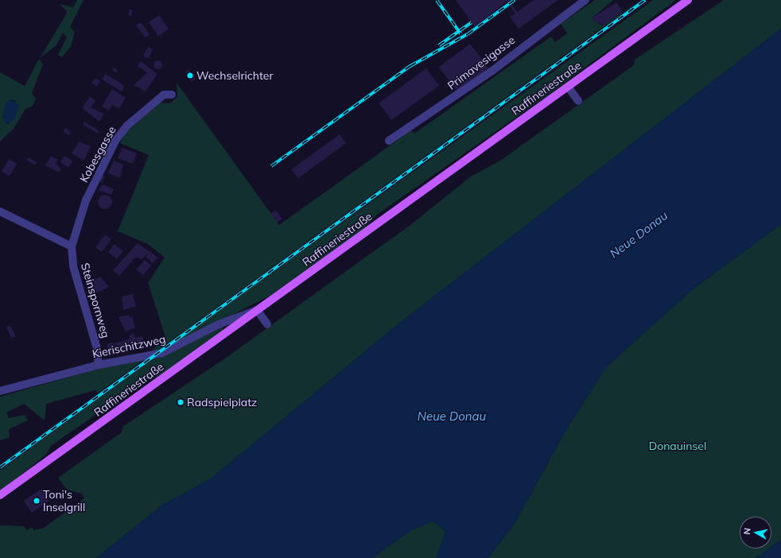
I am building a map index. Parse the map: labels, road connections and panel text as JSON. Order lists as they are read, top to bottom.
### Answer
{
  "streets": {
    "main road": ["Raffineriestraße"],
    "street": [
      "Primavesigasse",
      "Kobesgasse",
      "Steinspornweg",
      "Kierischitzweg"
    ]
  },
  "crossings": [
    ["Raffineriestraße", "Kierischitzweg"],
    ["Kobesgasse", "Steinspornweg"],
    ["Steinspornweg", "Kierischitzweg"]
  ],
  "water": ["Neue Donau"],
  "parks": ["Donauinsel"],
  "places": ["Wechselrichter", "Radspielplatz", "Toni's Inselgrill"],
  "north": "left"
}
